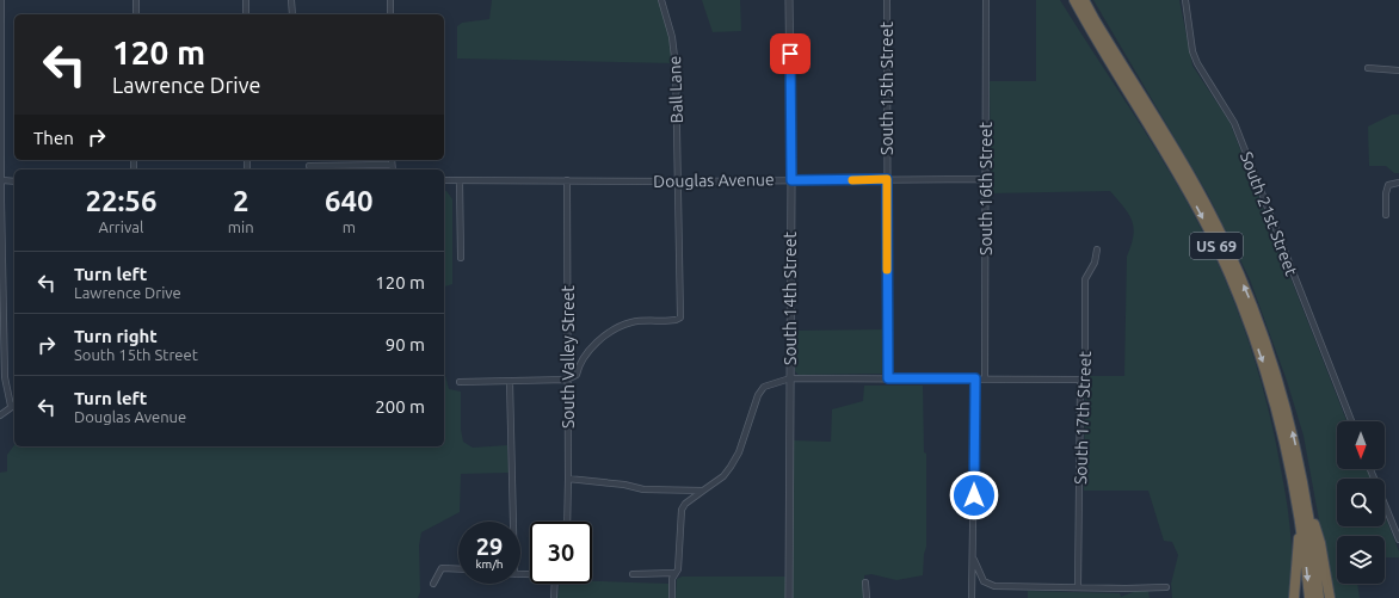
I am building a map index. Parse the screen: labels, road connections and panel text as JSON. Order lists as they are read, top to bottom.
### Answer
{
  "streets": {
    "highway": ["US 69"],
    "street": [
      "South 15th Street",
      "Ball Lane",
      "Douglas Avenue",
      "South 16th Street",
      "South 21st Street",
      "South 14th Street",
      "South Valley Street",
      "South 17th Street"
    ]
  },
  "crossings": [
    ["South 15th Street", "Douglas Avenue"],
    ["Ball Lane", "Douglas Avenue"],
    ["Ball Lane", "South Valley Street"],
    ["Douglas Avenue", "South 16th Street"],
    ["Douglas Avenue", "South 14th Street"],
    ["Douglas Avenue", "South Valley Street"]
  ],
  "north": "bottom",
  "page": {
    "turn": ["120 m", "Lawrence Drive"],
    "then": "Then",
    "eta": [
      "22:56",
      "Arrival",
      "2",
      "min",
      "640",
      "m"
    ],
    "list": [
      {
        "name": "Turn left",
        "note": "Lawrence Drive",
        "value": "120 m"
      },
      {
        "name": "Turn right",
        "note": "South 15th Street",
        "value": "90 m"
      },
      {
        "name": "Turn left",
        "note": "Douglas Avenue",
        "value": "200 m"
      }
    ],
    "speed": "29 km/h",
    "limit": "30"
  }
}
